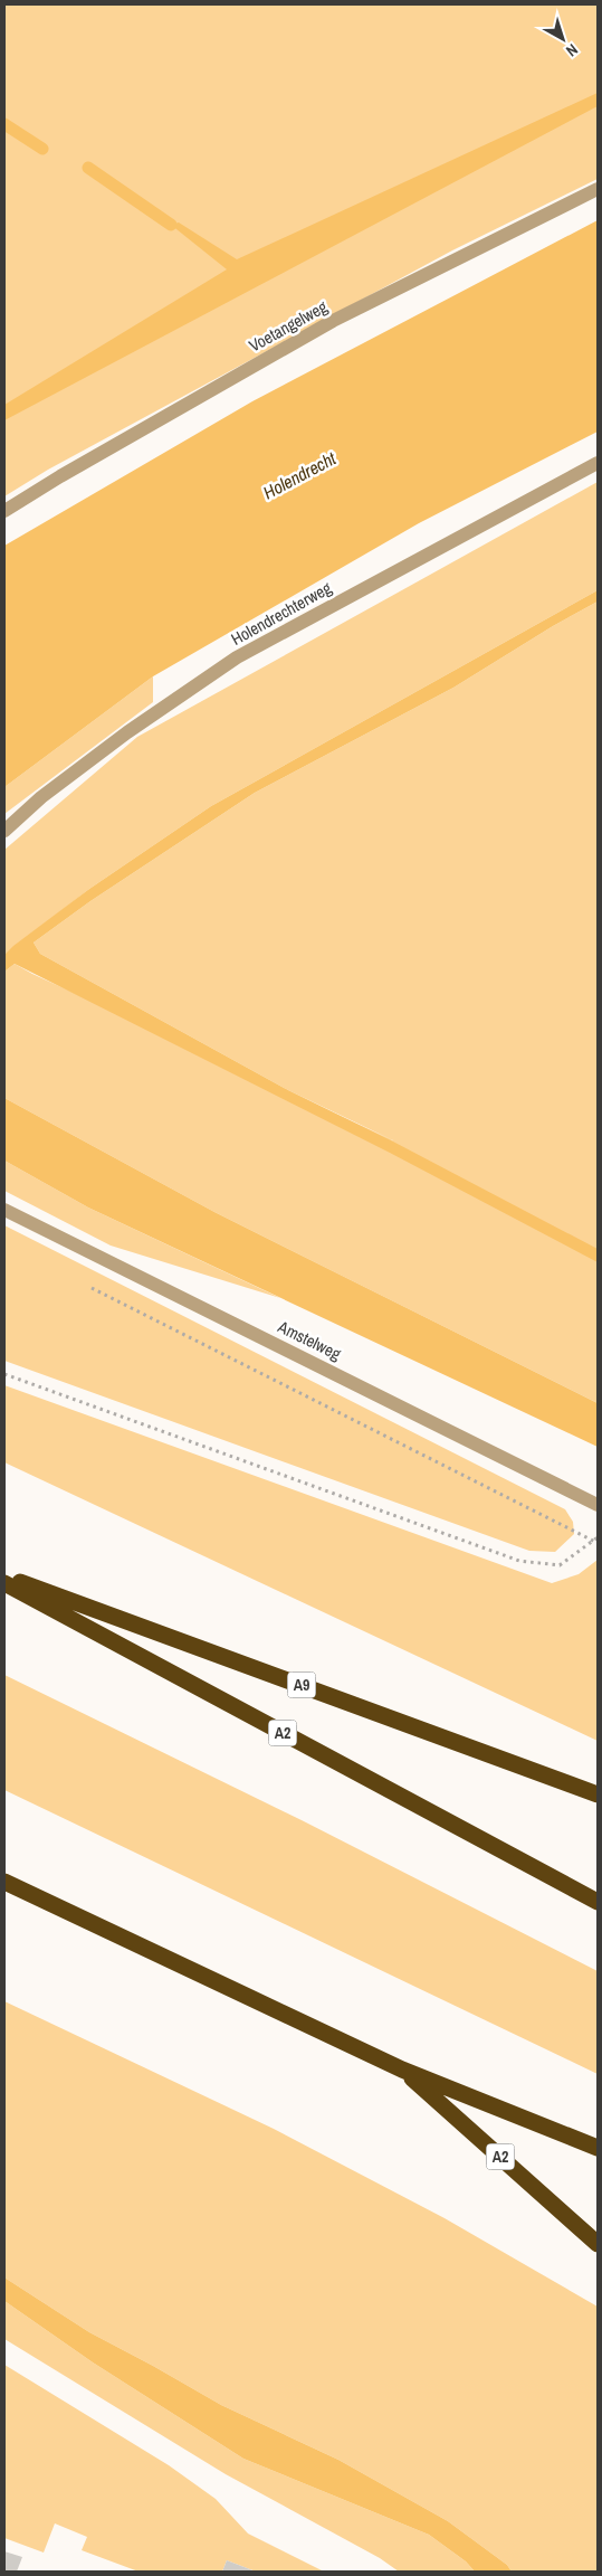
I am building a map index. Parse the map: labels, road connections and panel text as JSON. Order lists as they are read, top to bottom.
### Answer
{
  "streets": {
    "highway": ["A9", "A2"],
    "street": ["Voetangelweg", "Holendrechterweg", "Amstelweg"]
  },
  "water": ["Holendrecht"],
  "north": "bottom right"
}
